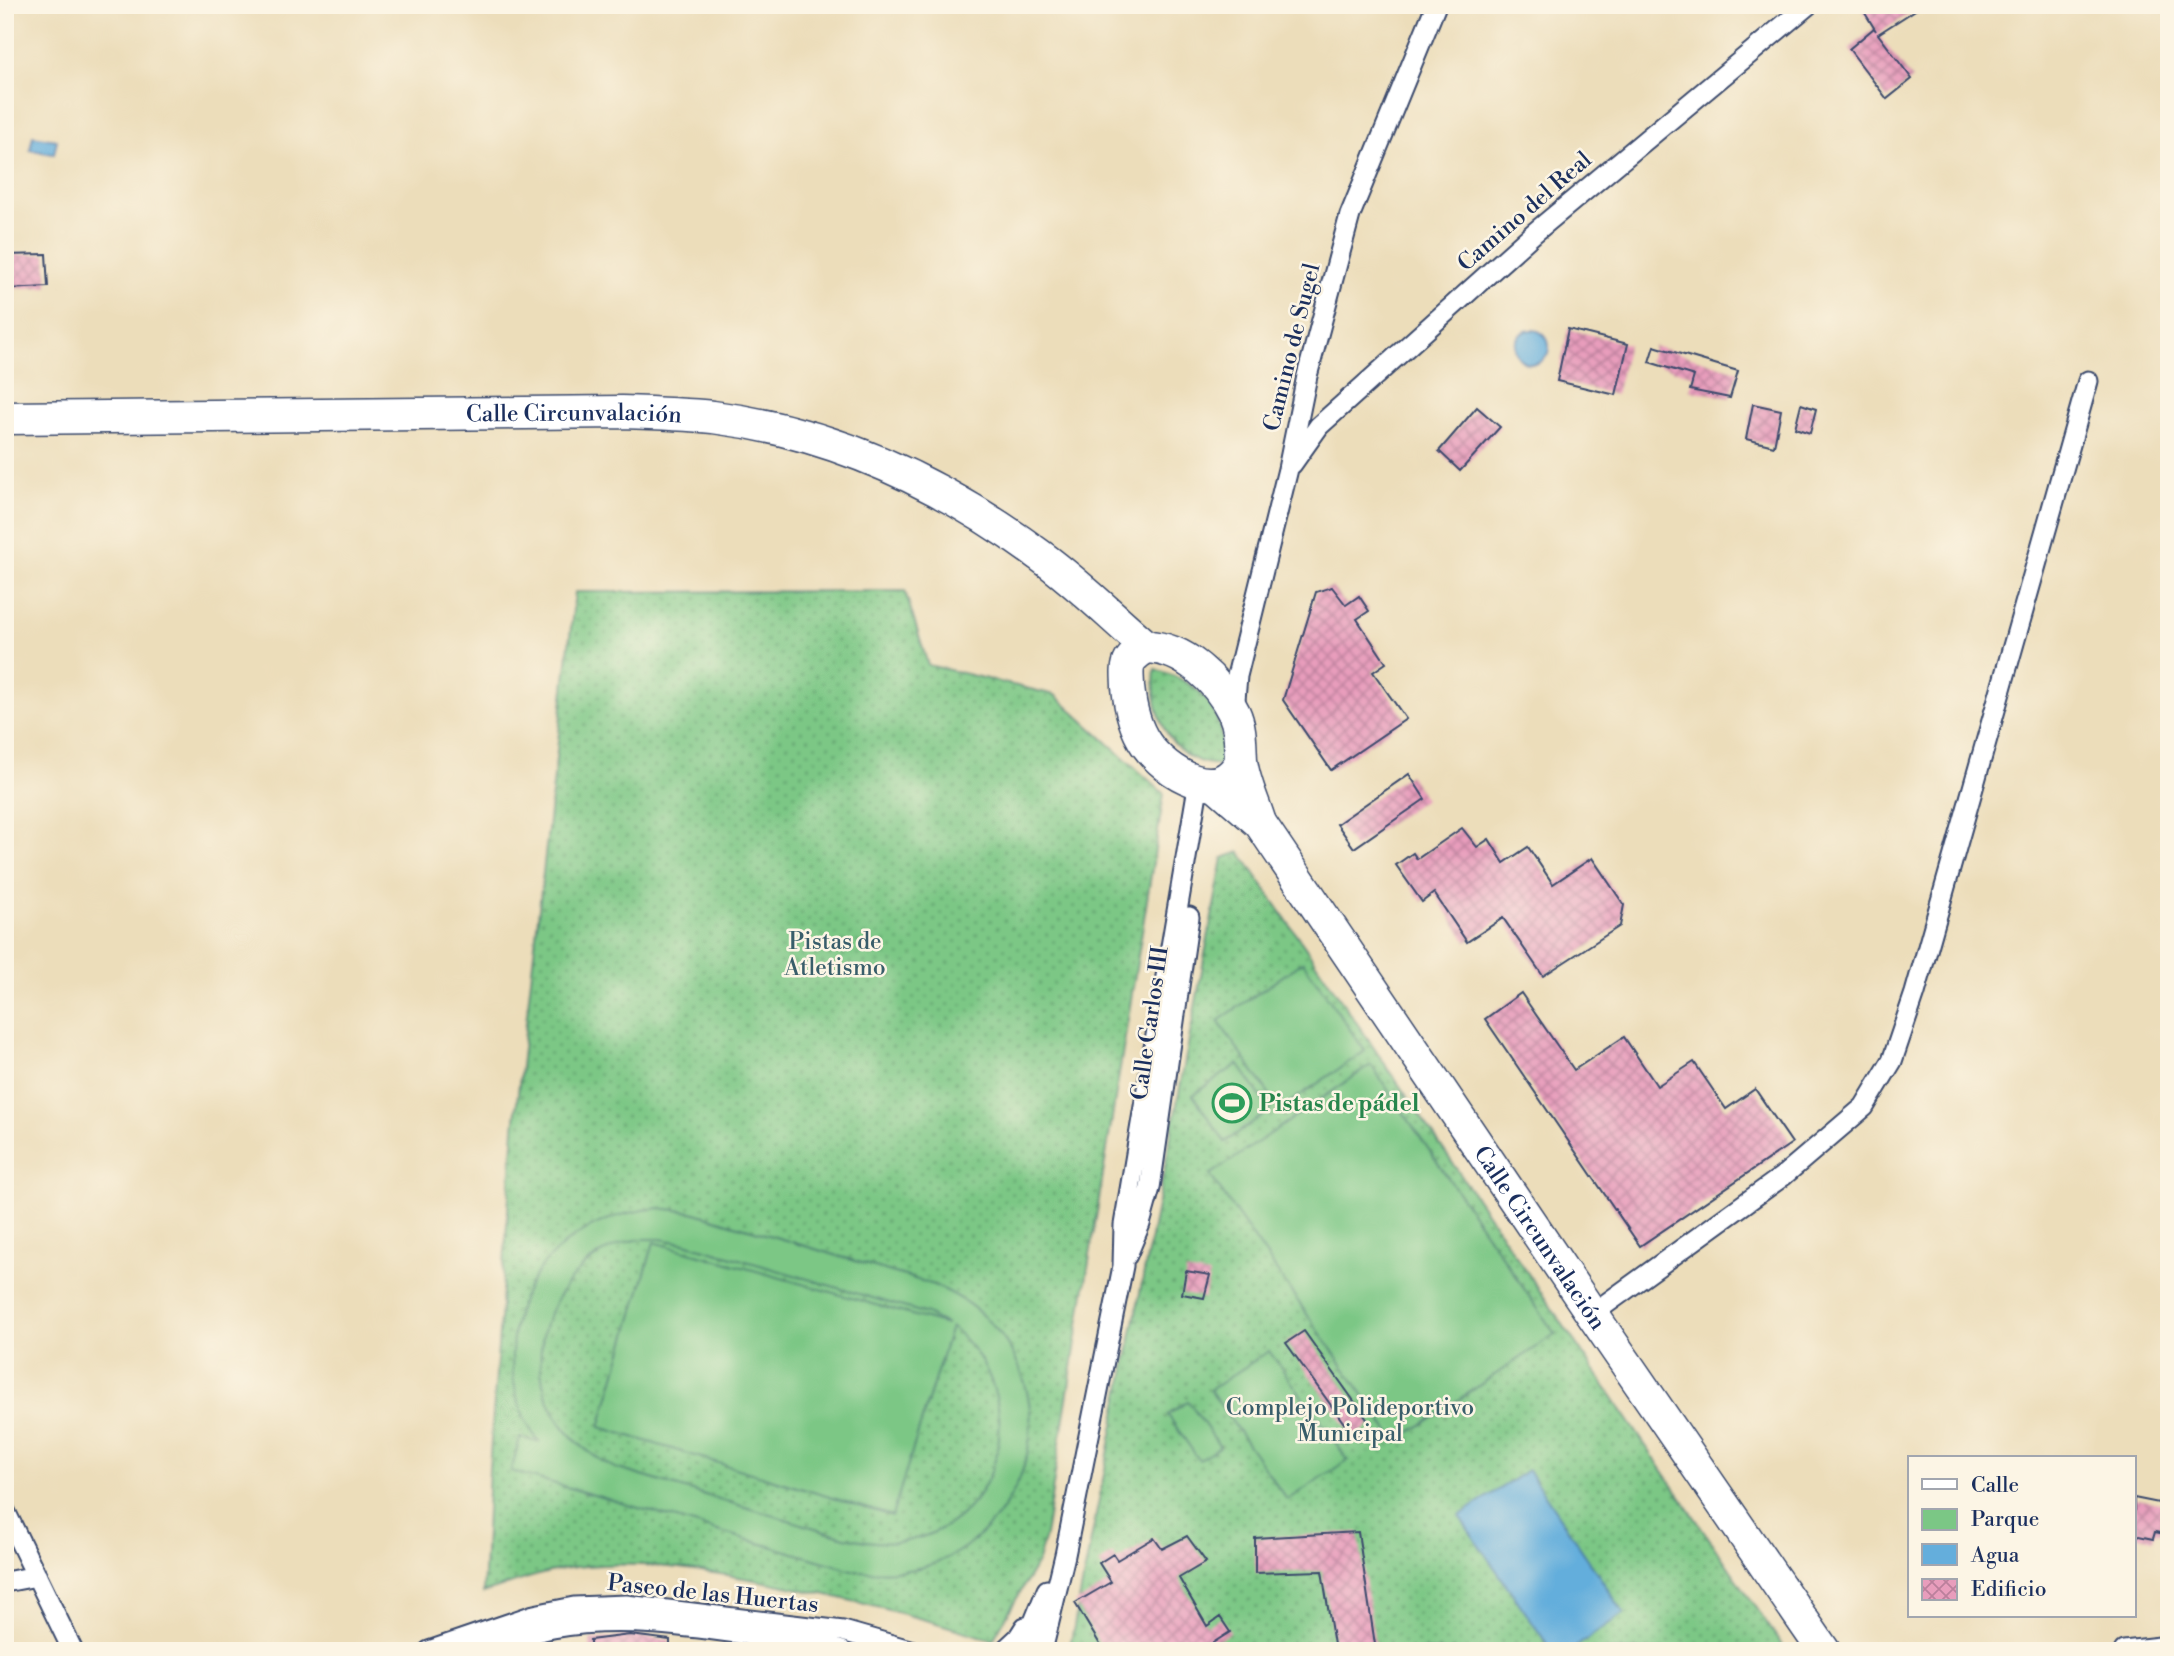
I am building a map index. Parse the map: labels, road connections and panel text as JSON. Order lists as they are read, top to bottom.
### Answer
{
  "streets": {
    "main road": ["Calle Circunvalación"],
    "street": [
      "Camino del Real",
      "Camino de Sugel",
      "Calle Carlos III",
      "Paseo de las Huertas"
    ]
  },
  "crossings": [
    ["Camino del Real", "Camino de Sugel"],
    ["Camino de Sugel", "Calle Circunvalación"],
    ["Camino de Sugel", "Calle Carlos III"],
    ["Calle Circunvalación", "Calle Carlos III"]
  ],
  "parks": ["Pistas de Atletismo", "Complejo Polideportivo Municipal"],
  "places": {
    "sports": ["Pistas de pádel"]
  },
  "legend": [
    "Calle",
    "Parque",
    "Agua",
    "Edificio"
  ]
}
